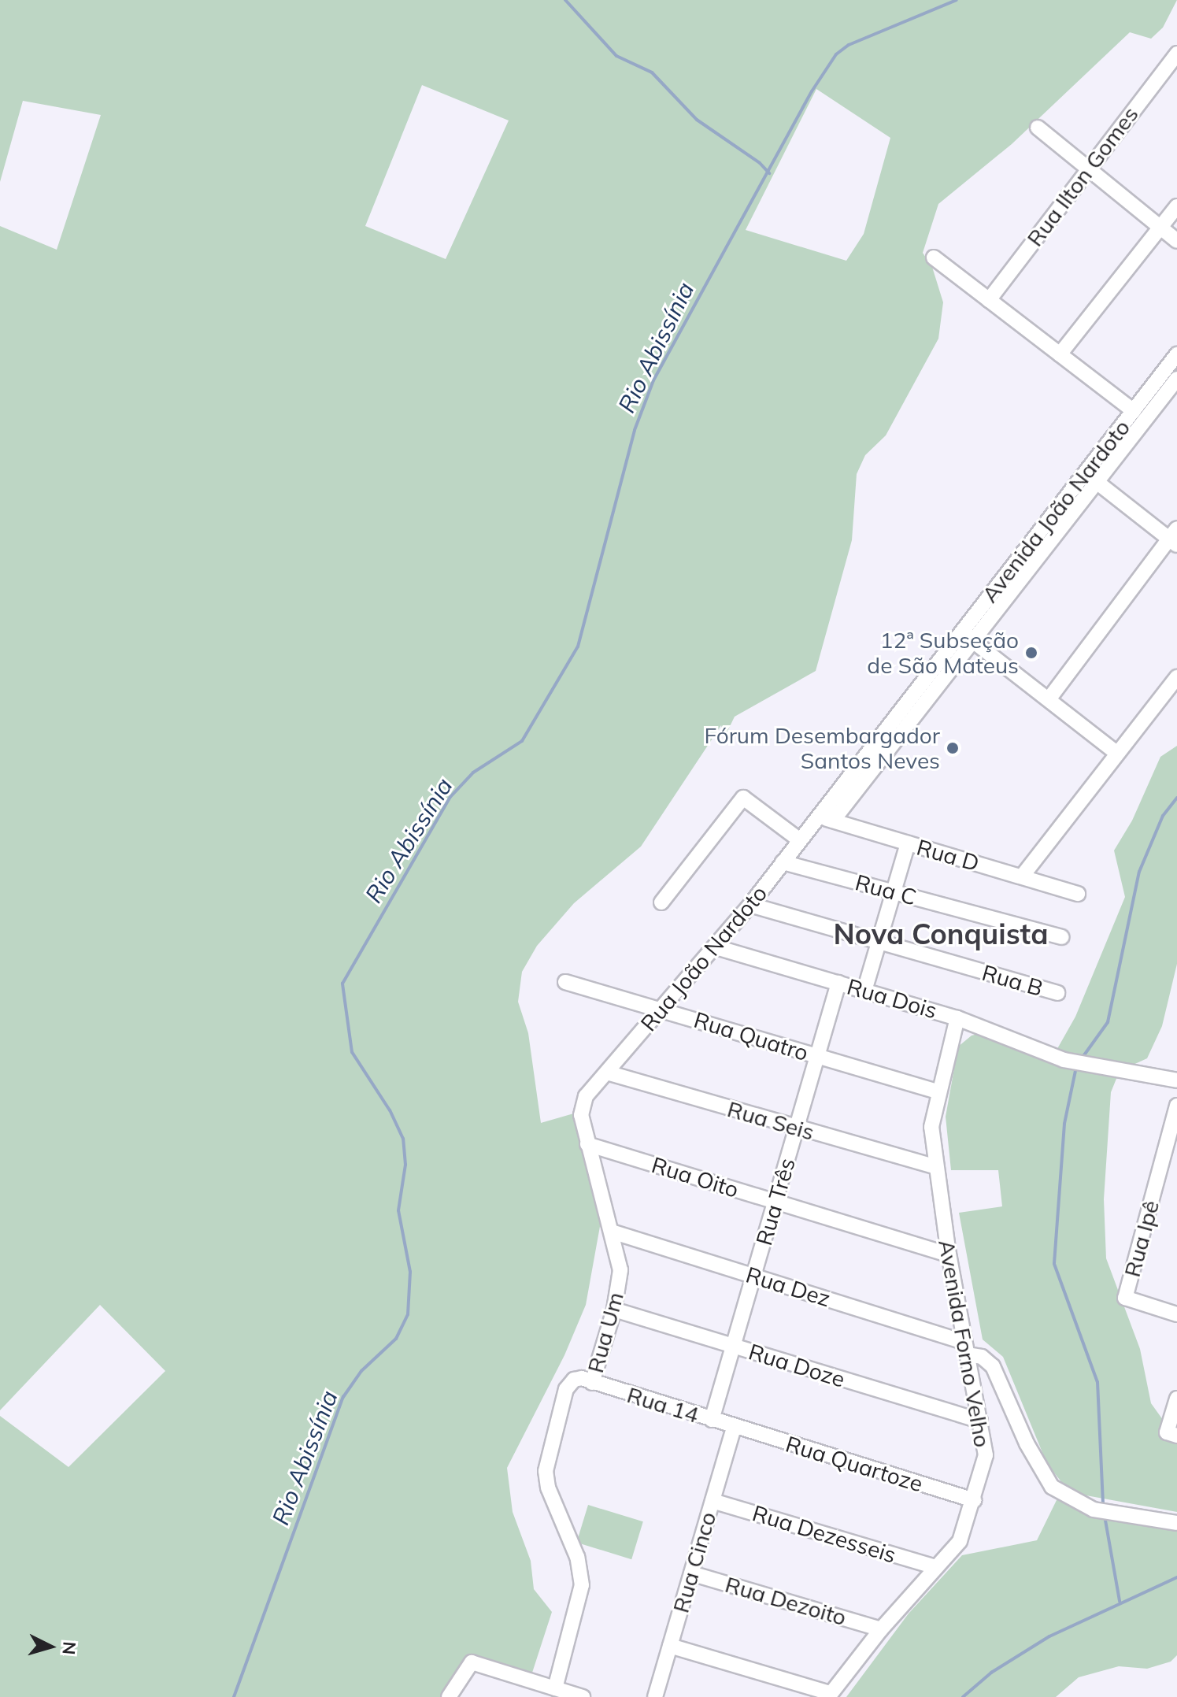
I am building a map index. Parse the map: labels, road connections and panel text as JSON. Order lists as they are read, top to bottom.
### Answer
{
  "streets": {
    "street": [
      "Rua Ilton Gomes",
      "Avenida João Nardoto",
      "Rua D",
      "Rua C",
      "Rua João Nardoto",
      "Rua B",
      "Rua Dois",
      "Rua Quatro",
      "Rua Seis",
      "Rua Oito",
      "Rua Três",
      "Rua Ipê",
      "Rua Dez",
      "Rua Um",
      "Avenida Forno Velho",
      "Rua Doze",
      "Rua 14",
      "Rua Quartoze",
      "Rua Dezesseis",
      "Rua Cinco",
      "Rua Dezoito"
    ]
  },
  "crossings": [
    ["Avenida João Nardoto", "Rua D"],
    ["Avenida João Nardoto", "Rua João Nardoto"],
    ["Rua D", "Rua João Nardoto"],
    ["Rua C", "Rua João Nardoto"],
    ["Rua João Nardoto", "Rua B"],
    ["Rua João Nardoto", "Rua Dois"],
    ["Rua João Nardoto", "Rua Quatro"],
    ["Rua João Nardoto", "Rua Seis"],
    ["Rua João Nardoto", "Rua Um"],
    ["Rua Dois", "Rua Três"],
    ["Rua Dois", "Avenida Forno Velho"],
    ["Rua Quatro", "Rua Três"],
    ["Rua Quatro", "Avenida Forno Velho"],
    ["Rua Seis", "Rua Três"],
    ["Rua Seis", "Avenida Forno Velho"],
    ["Rua Oito", "Rua Três"],
    ["Rua Oito", "Rua Um"],
    ["Rua Oito", "Avenida Forno Velho"],
    ["Rua Três", "Rua Dez"],
    ["Rua Três", "Rua Doze"],
    ["Rua Três", "Rua 14"],
    ["Rua Dez", "Rua Um"],
    ["Rua Dez", "Avenida Forno Velho"],
    ["Rua Um", "Rua Doze"],
    ["Rua Um", "Rua 14"],
    ["Avenida Forno Velho", "Rua Doze"],
    ["Avenida Forno Velho", "Rua Quartoze"],
    ["Avenida Forno Velho", "Rua Dezesseis"],
    ["Avenida Forno Velho", "Rua Dezoito"],
    ["Rua 14", "Rua Quartoze"],
    ["Rua 14", "Rua Cinco"],
    ["Rua Quartoze", "Rua Cinco"],
    ["Rua Dezesseis", "Rua Cinco"],
    ["Rua Cinco", "Rua Dezoito"]
  ],
  "districts": ["Nova Conquista"],
  "water": ["Rio Abissínia"],
  "places": ["12ª Subseção de São Mateus", "Fórum Desembargador Santos Neves"],
  "north": "right"
}
